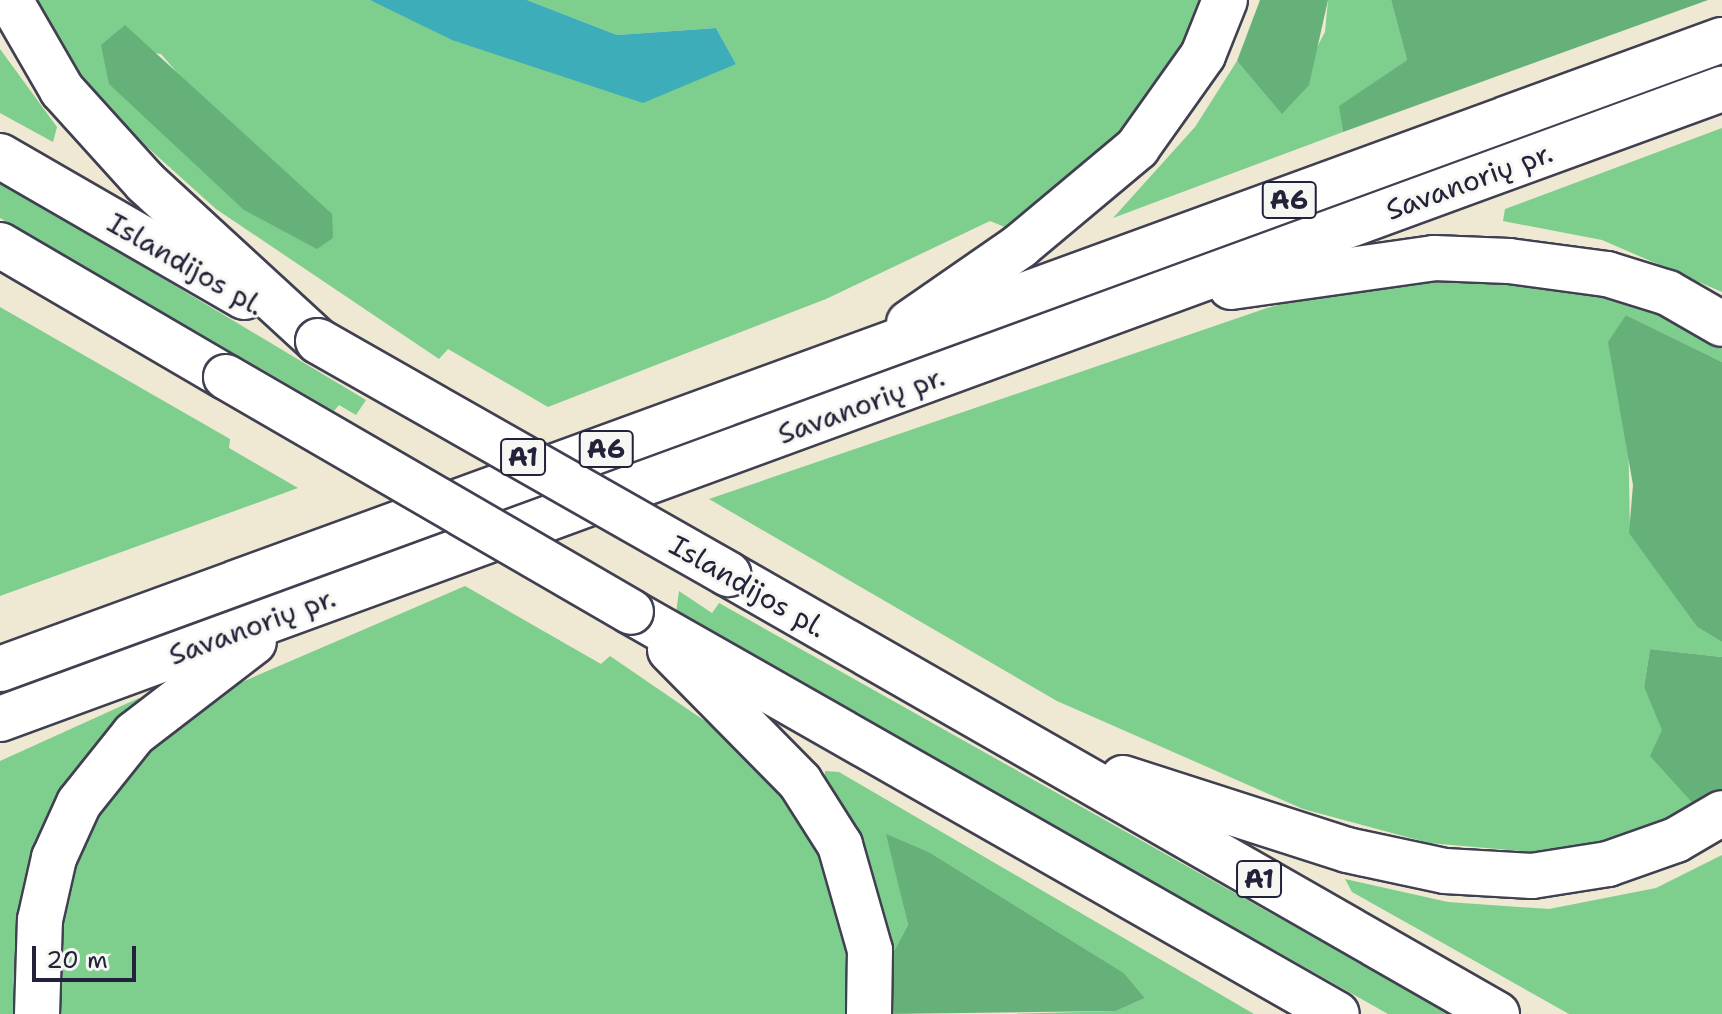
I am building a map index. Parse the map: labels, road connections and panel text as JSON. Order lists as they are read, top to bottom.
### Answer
{
  "streets": {
    "highway": [
      "Savanorių pr.",
      "A6",
      "Islandijos pl.",
      "A1"
    ]
  },
  "scale_bar": "20 m"
}
